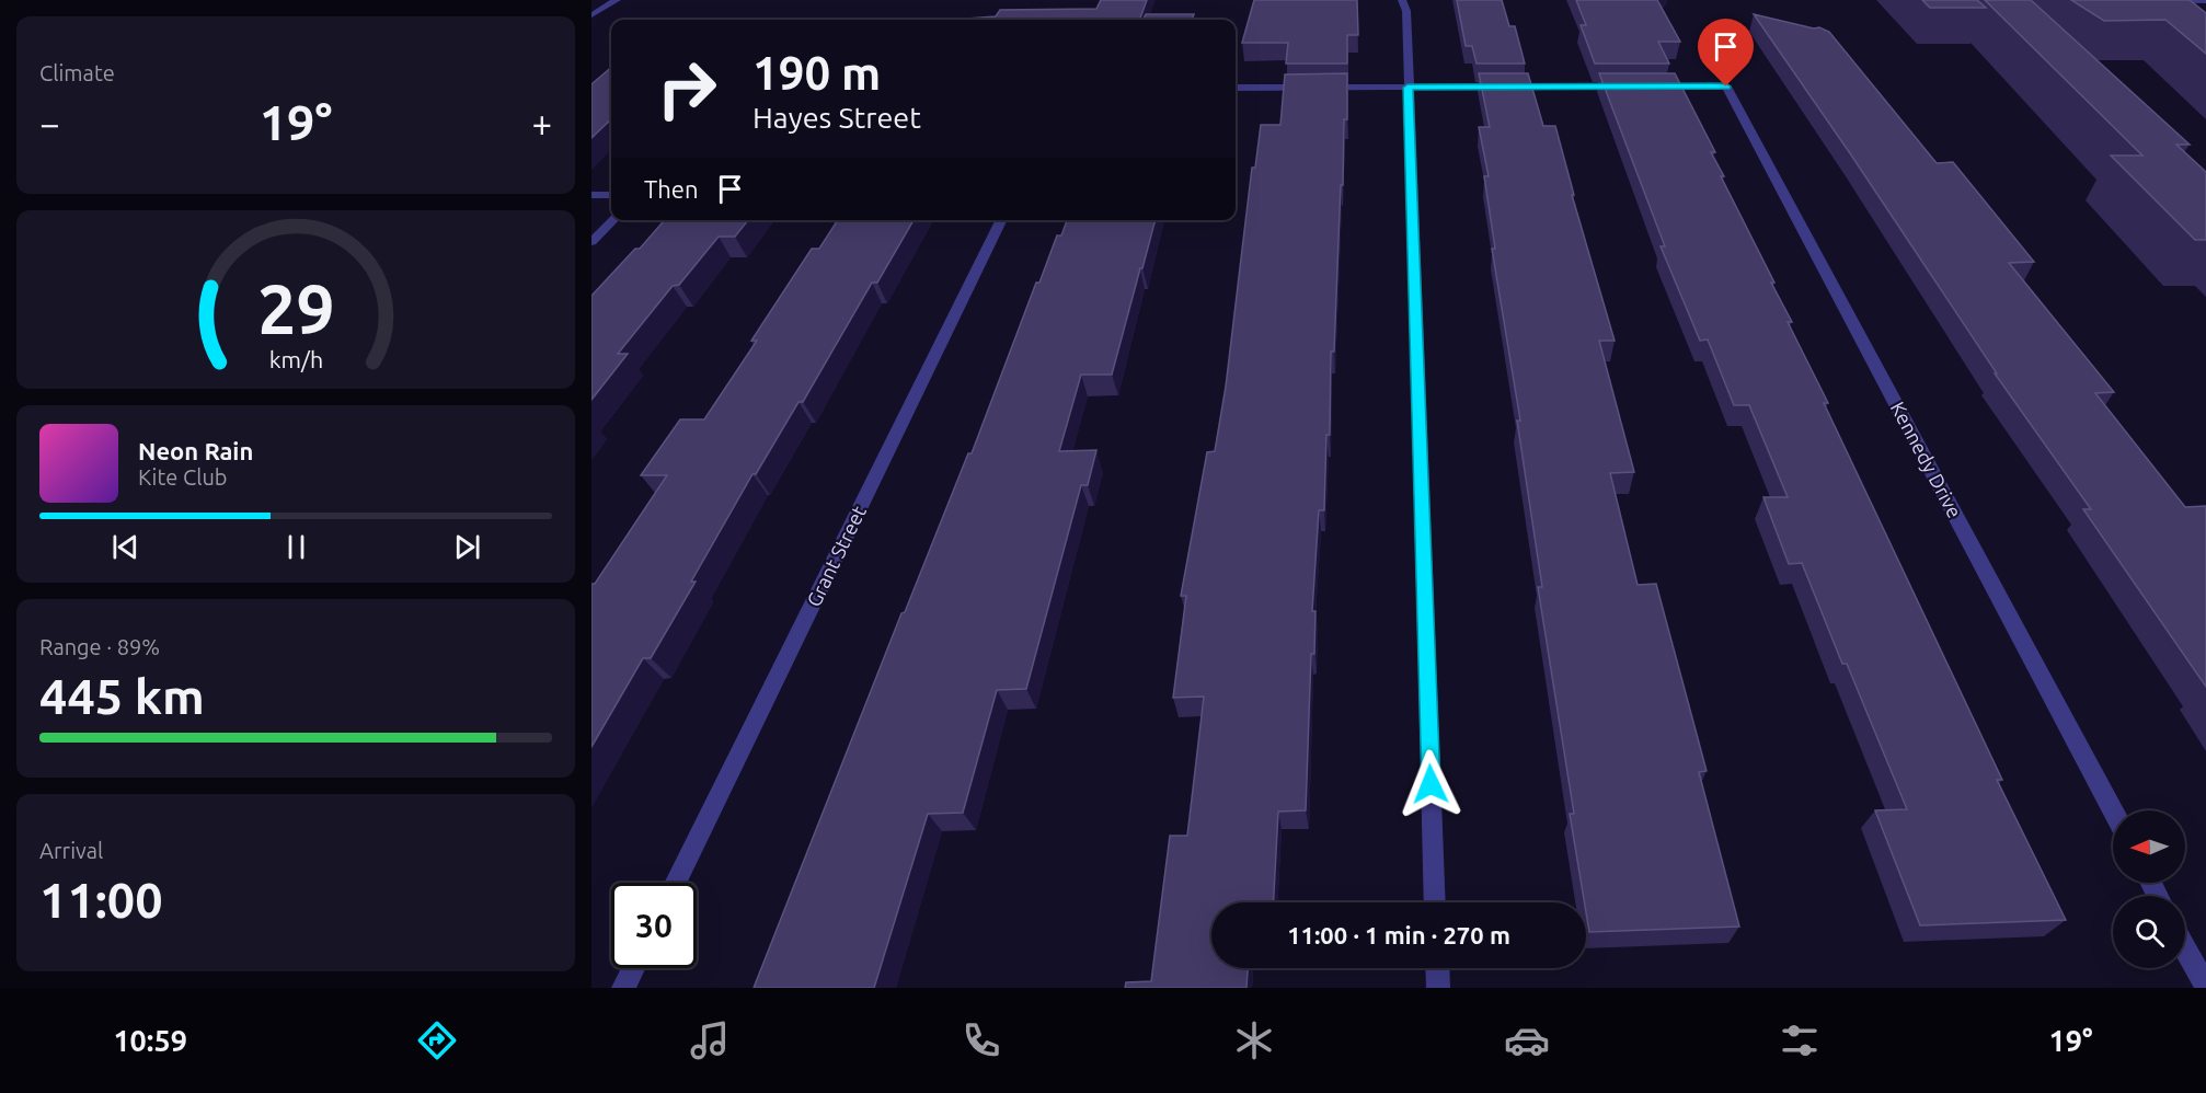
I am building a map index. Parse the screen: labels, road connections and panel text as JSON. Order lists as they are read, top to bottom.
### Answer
{
  "streets": {
    "street": ["Kennedy Drive", "Grant Street"]
  },
  "north": "left",
  "page": {
    "tile": [
      "Climate",
      ["Range · 89%", "445 km"],
      ["Arrival", "11:00"]
    ],
    "turn": ["190 m", "Hayes Street"],
    "heat": ["−", "19°", "+"],
    "then": "Then",
    "song": ["Neon Rain", "Kite Club"],
    "limit": "30",
    "trip": "11:00 · 1 min · 270 m",
    "tabs": ["10:59", "19°"],
    "gauge": ["29", "km/h"]
  }
}
